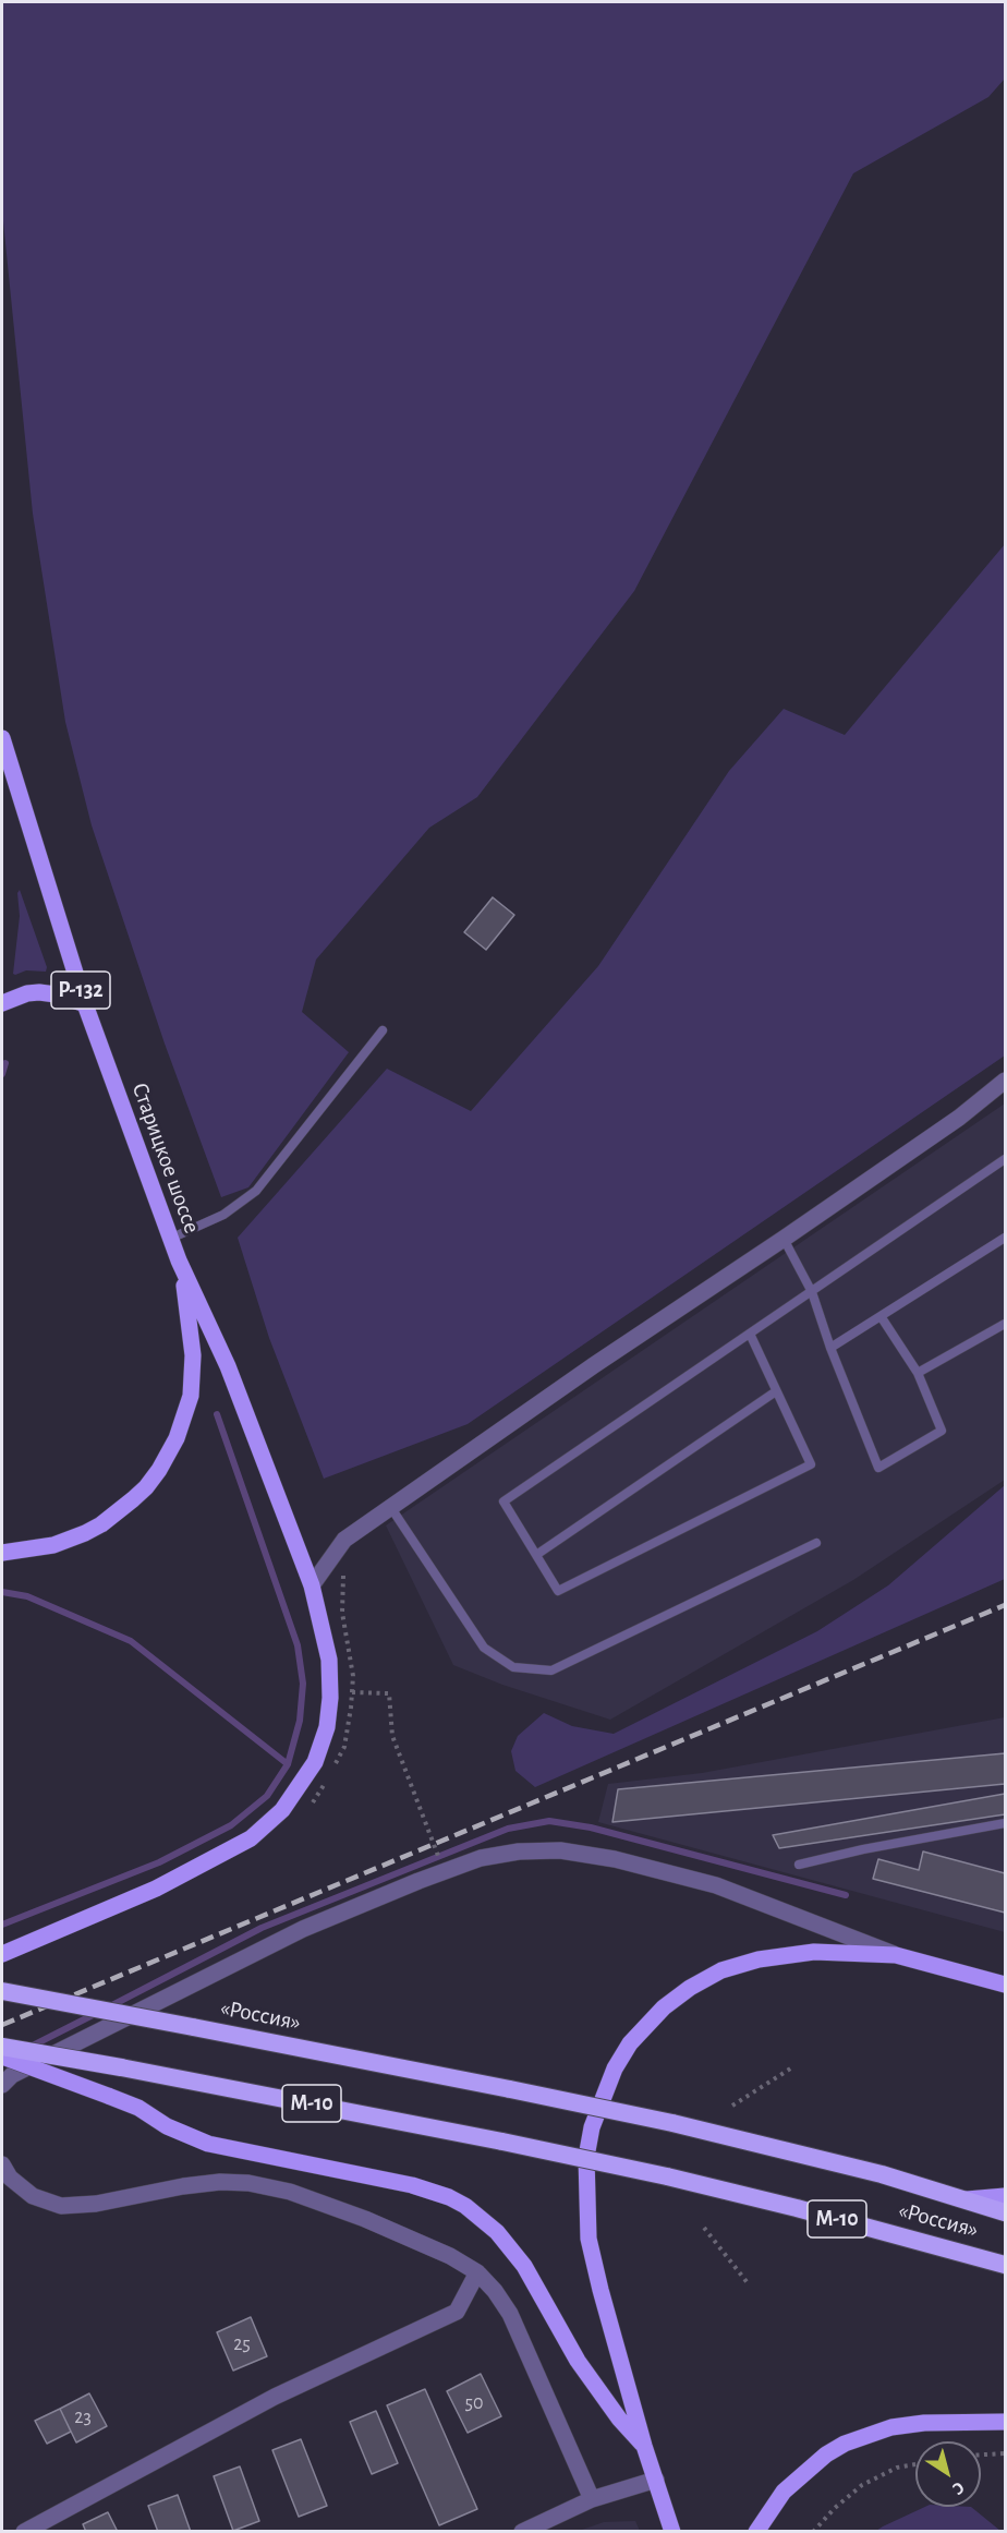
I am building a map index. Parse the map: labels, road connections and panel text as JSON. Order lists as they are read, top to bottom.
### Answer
{
  "streets": {
    "highway": ["«Россия»", "М-10"],
    "main road": ["Р-132", "Старицкое шоссе"]
  },
  "house_numbers": ["25", "50", "23"],
  "north": "bottom right"
}
